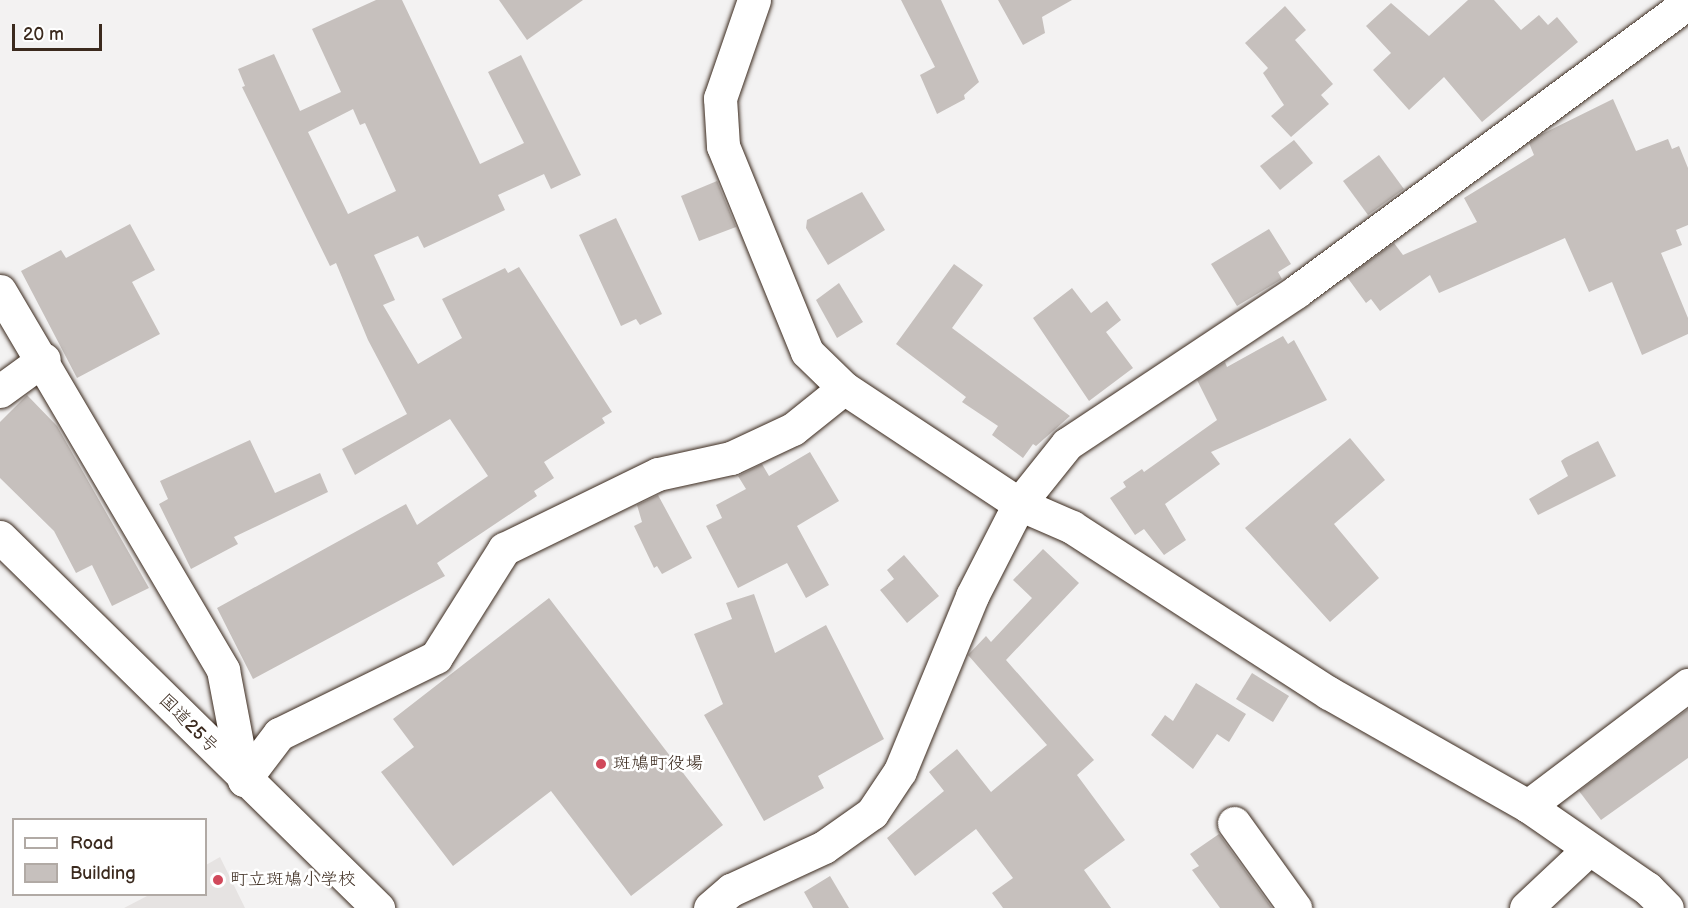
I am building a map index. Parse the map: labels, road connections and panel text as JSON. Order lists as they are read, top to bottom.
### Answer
{
  "streets": {
    "main road": ["国道25号"]
  },
  "places": ["斑鳩町役場", "町立斑鳩小学校"],
  "legend": ["Road", "Building"],
  "scale_bar": "20 m"
}
